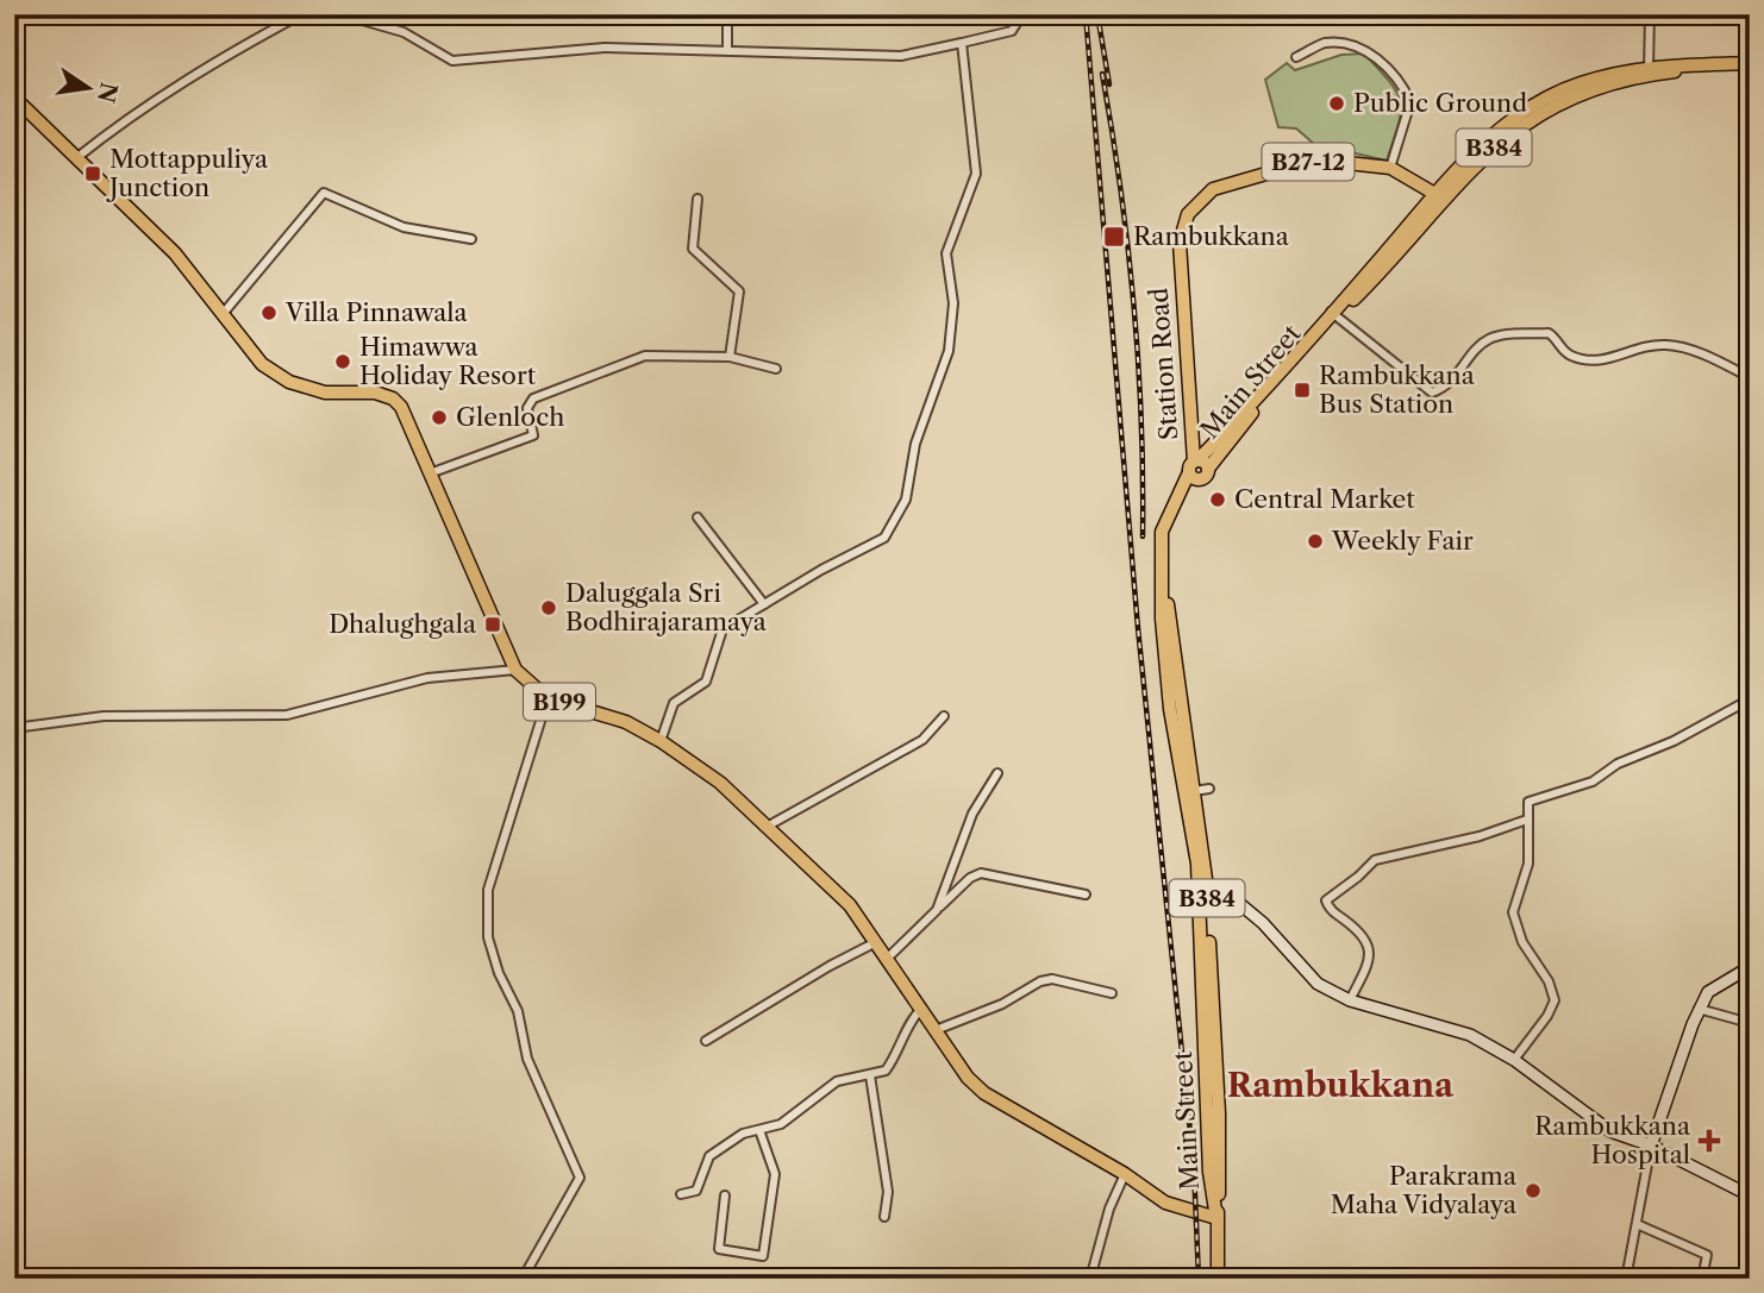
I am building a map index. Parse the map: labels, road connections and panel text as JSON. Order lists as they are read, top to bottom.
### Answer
{
  "streets": {
    "main road": [
      "B384",
      "B27-12",
      "Station Road",
      "Main Street",
      "B199"
    ]
  },
  "crossings": [
    ["B384", "B27-12"],
    ["B384", "Main Street"],
    ["B27-12", "Station Road"],
    ["Station Road", "Main Street"],
    ["Main Street", "B199"]
  ],
  "districts": ["Rambukkana"],
  "places": {
    "other": [
      "Public Ground",
      "Villa Pinnawala",
      "Himawwa Holiday Resort",
      "Glenloch",
      "Central Market",
      "Weekly Fair",
      "Daluggala Sri Bodhirajaramaya",
      "Parakrama Maha Vidyalaya"
    ],
    "transit": [
      "Mottappuliya Junction",
      "Rambukkana",
      "Rambukkana Bus Station",
      "Dhalughgala"
    ],
    "health": ["Rambukkana Hospital"]
  },
  "north": "right"
}
